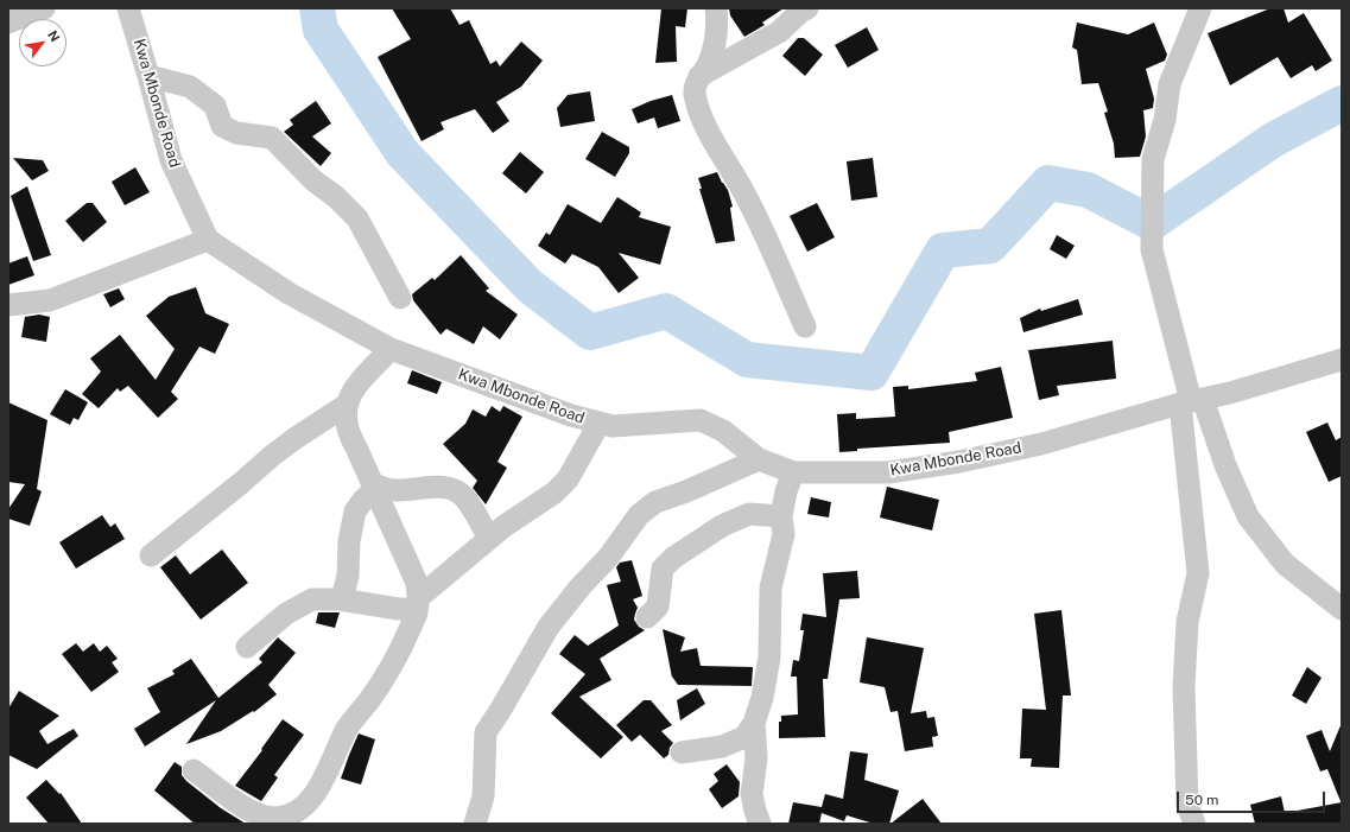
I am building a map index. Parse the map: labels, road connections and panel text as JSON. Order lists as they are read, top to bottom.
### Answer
{
  "streets": {
    "street": ["Kwa Mbonde Road"]
  },
  "scale_bar": "50 m",
  "north": "top right"
}
